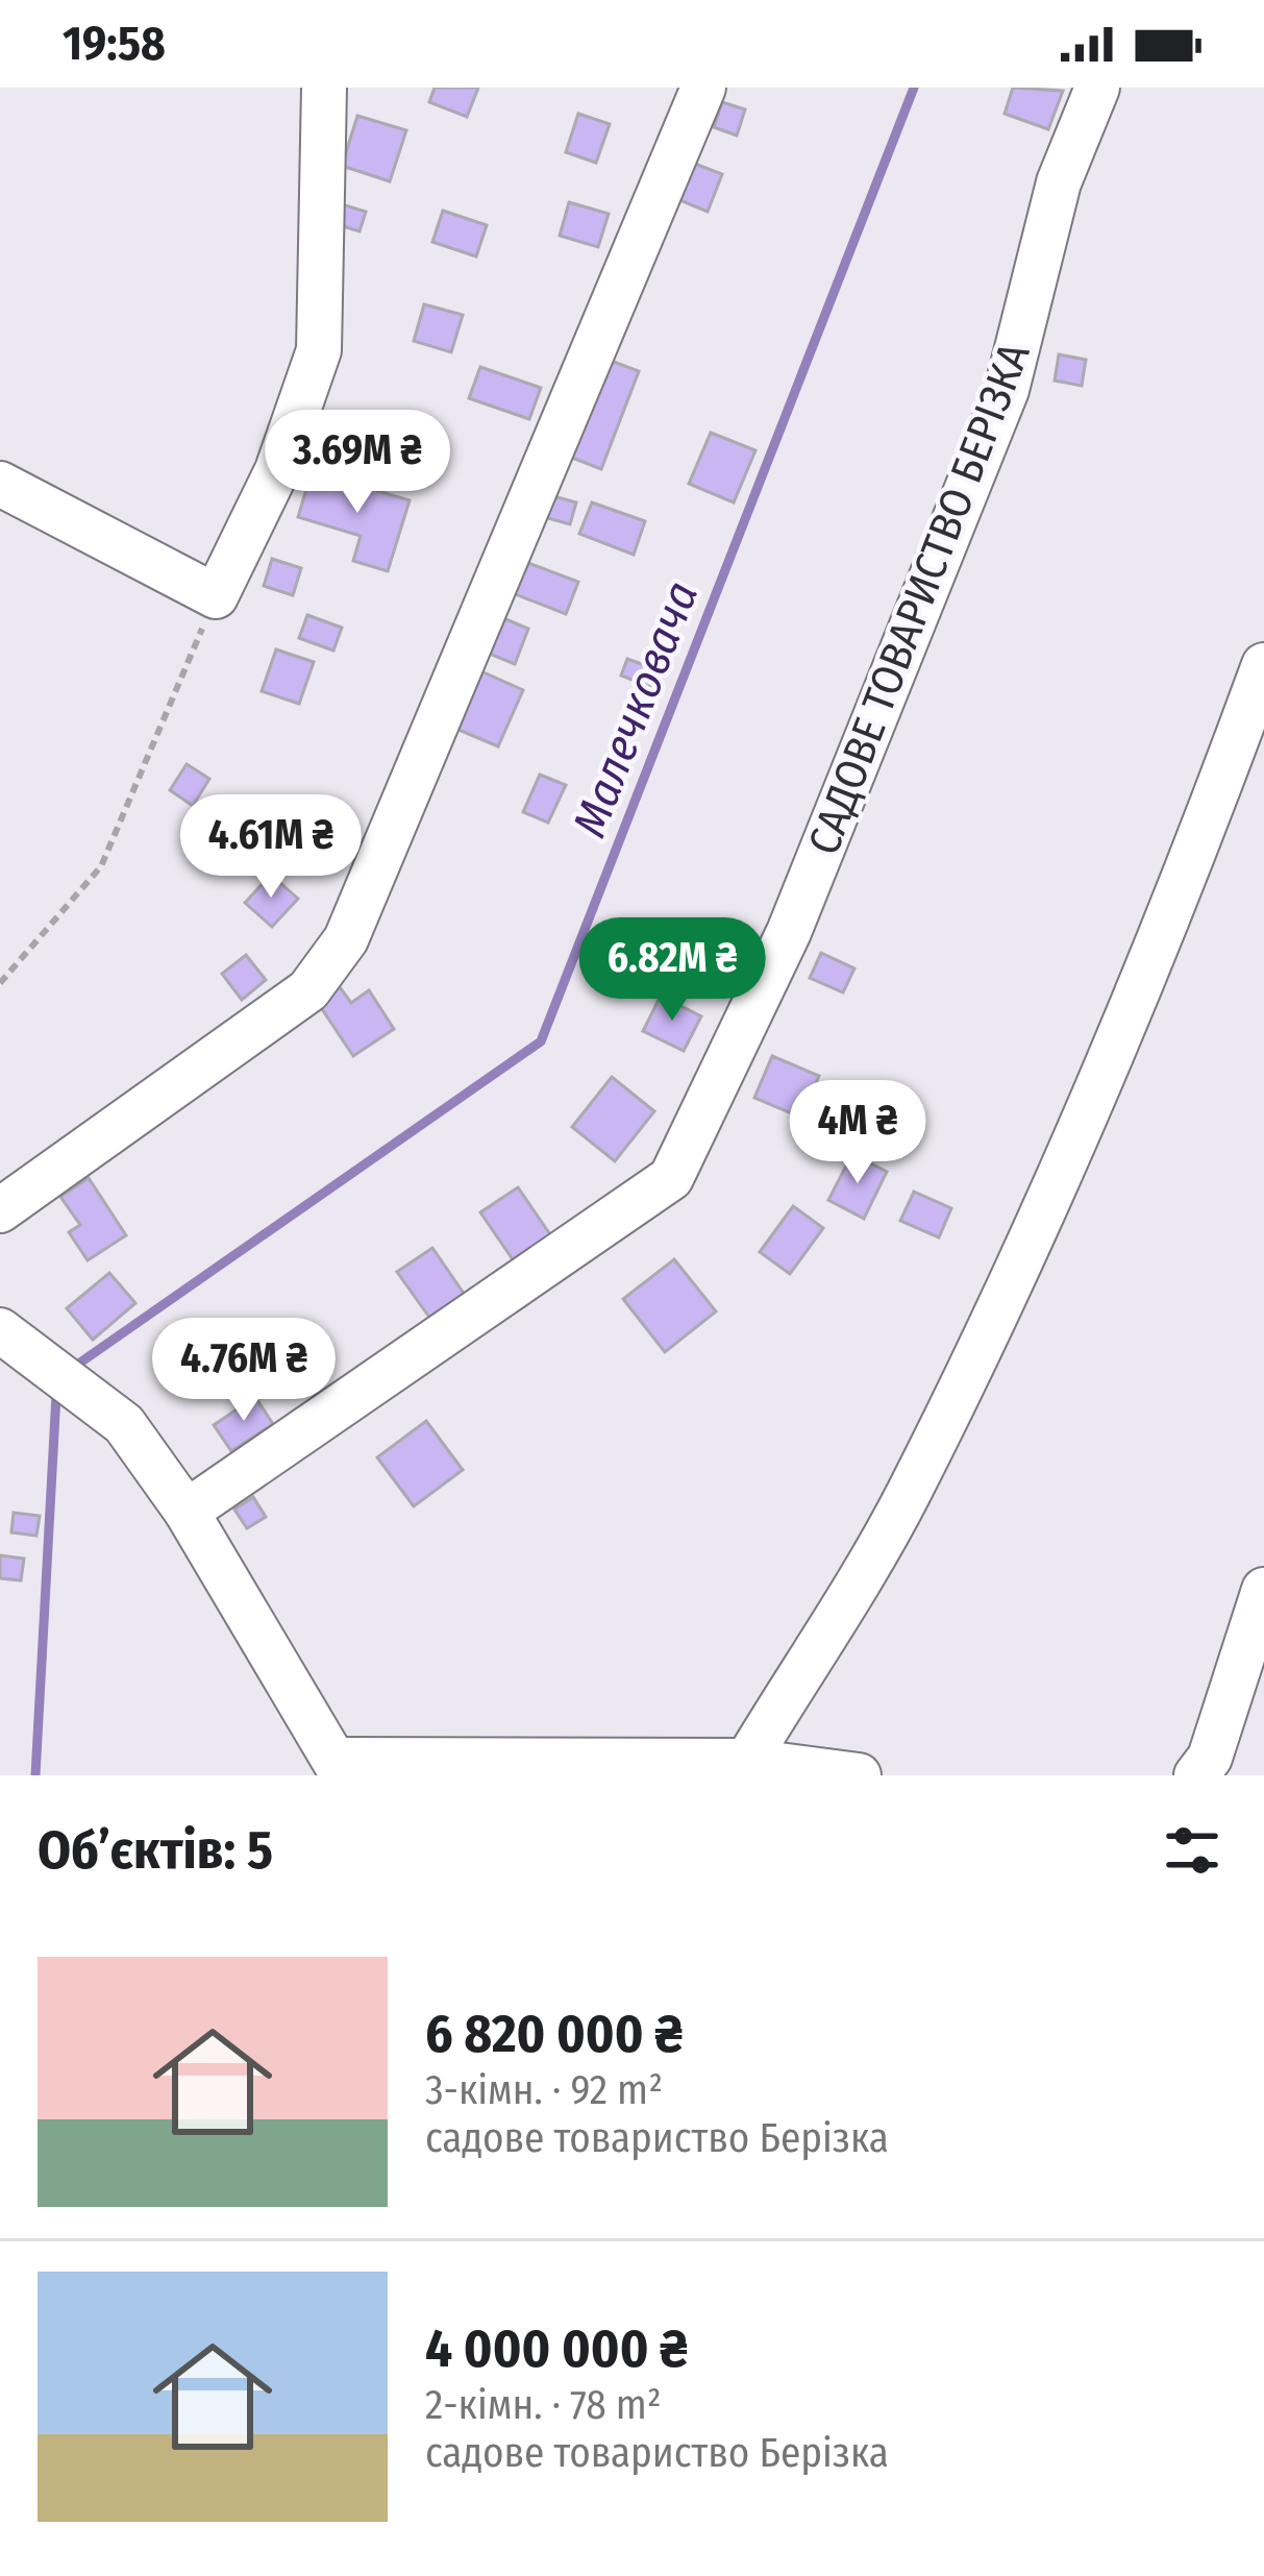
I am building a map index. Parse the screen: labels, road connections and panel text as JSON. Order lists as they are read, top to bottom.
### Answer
{
  "streets": {
    "street": ["САДОВЕ ТОВАРИСТВО БЕРІЗКА"]
  },
  "water": ["Малечковача"],
  "page": {
    "status": "19:58",
    "price": [
      "3.69M ₴",
      "4.61M ₴",
      "6.82M ₴",
      "4M ₴",
      "4.76M ₴"
    ],
    "heading": "Об’єктів: 5",
    "list": [
      {
        "name": "6 820 000 ₴",
        "note": "3-кімн. · 92 m² · садове товариство Берізка"
      },
      {
        "name": "4 000 000 ₴",
        "note": "2-кімн. · 78 m² · садове товариство Берізка"
      }
    ]
  }
}
